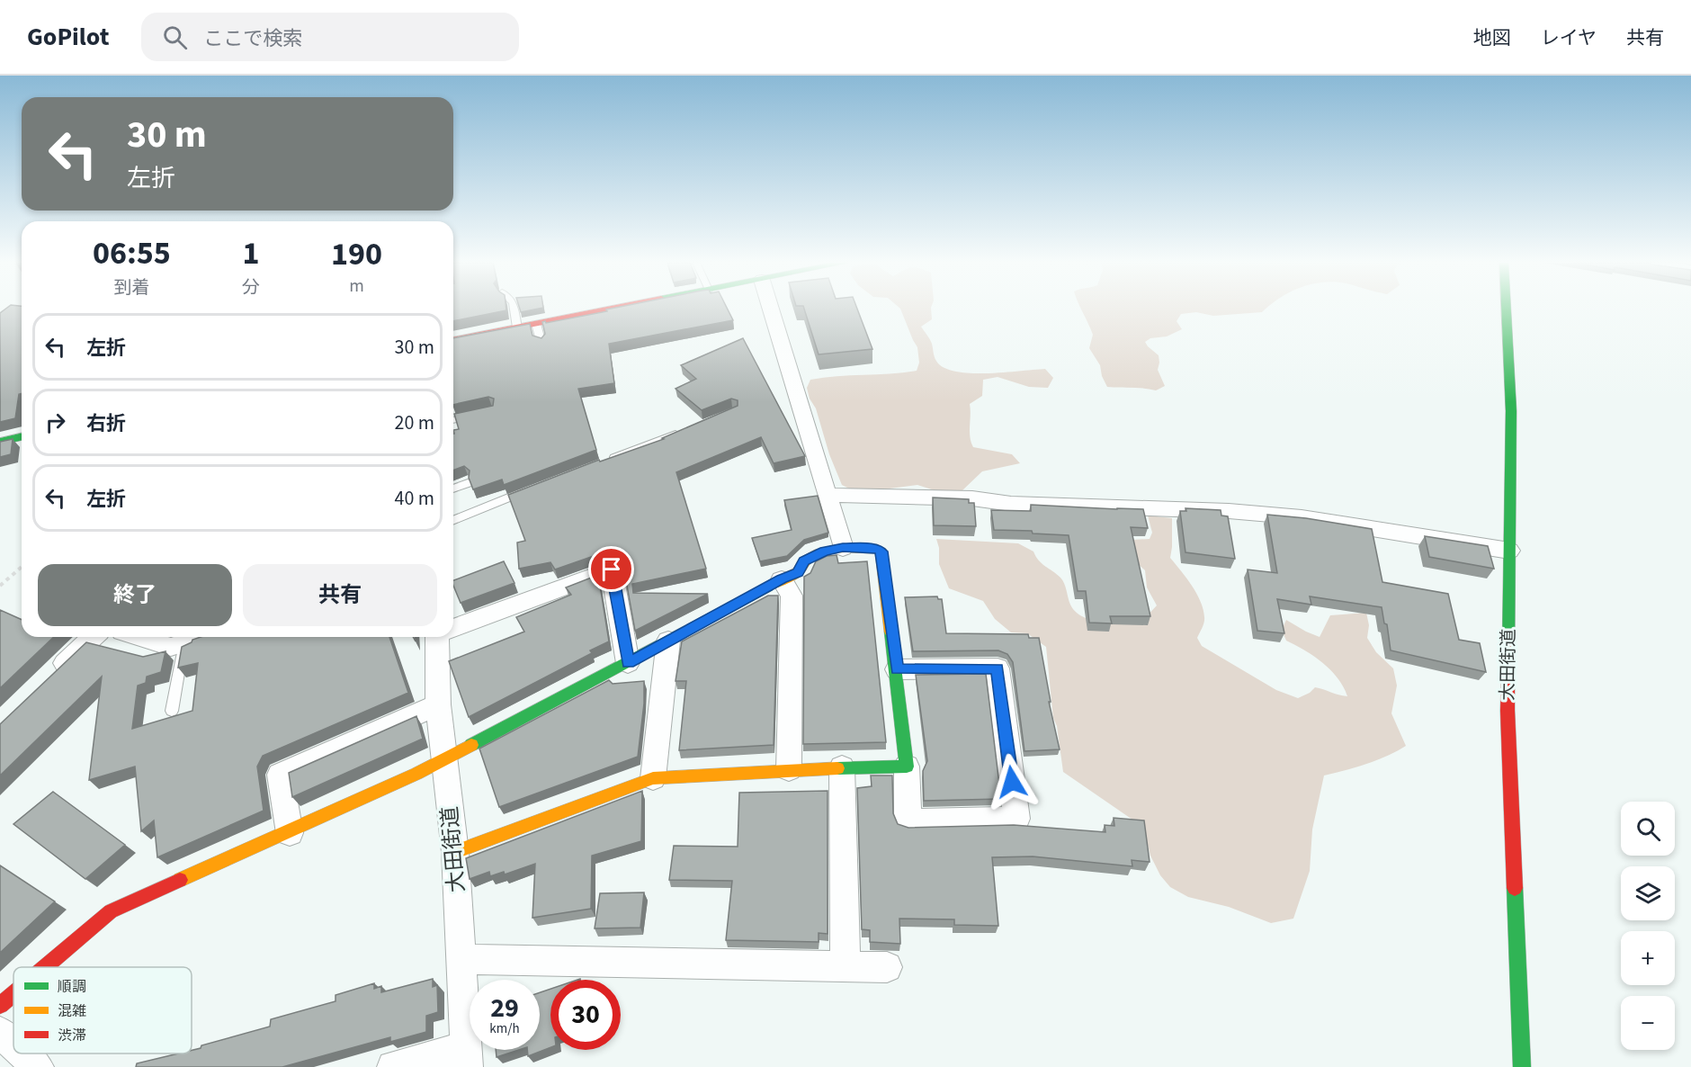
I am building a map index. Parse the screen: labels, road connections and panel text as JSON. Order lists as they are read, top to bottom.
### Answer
{
  "streets": {
    "street": ["大田街道"]
  },
  "legend": ["順調", "混雑", "渋滞"],
  "page": {
    "header": "GoPilot",
    "search": "ここで検索",
    "nav": ["地図", "レイヤ", "共有"],
    "turn": ["30 m", "左折"],
    "eta": [
      "06:55",
      "到着",
      "1",
      "分",
      "190",
      "m"
    ],
    "list": [
      {
        "name": "左折",
        "value": "30 m"
      },
      {
        "name": "右折",
        "value": "20 m"
      },
      {
        "name": "左折",
        "value": "40 m"
      }
    ],
    "buttons": ["終了", "共有"],
    "map_buttons": ["+", "−"],
    "speed": "29 km/h",
    "limit": "30"
  }
}
